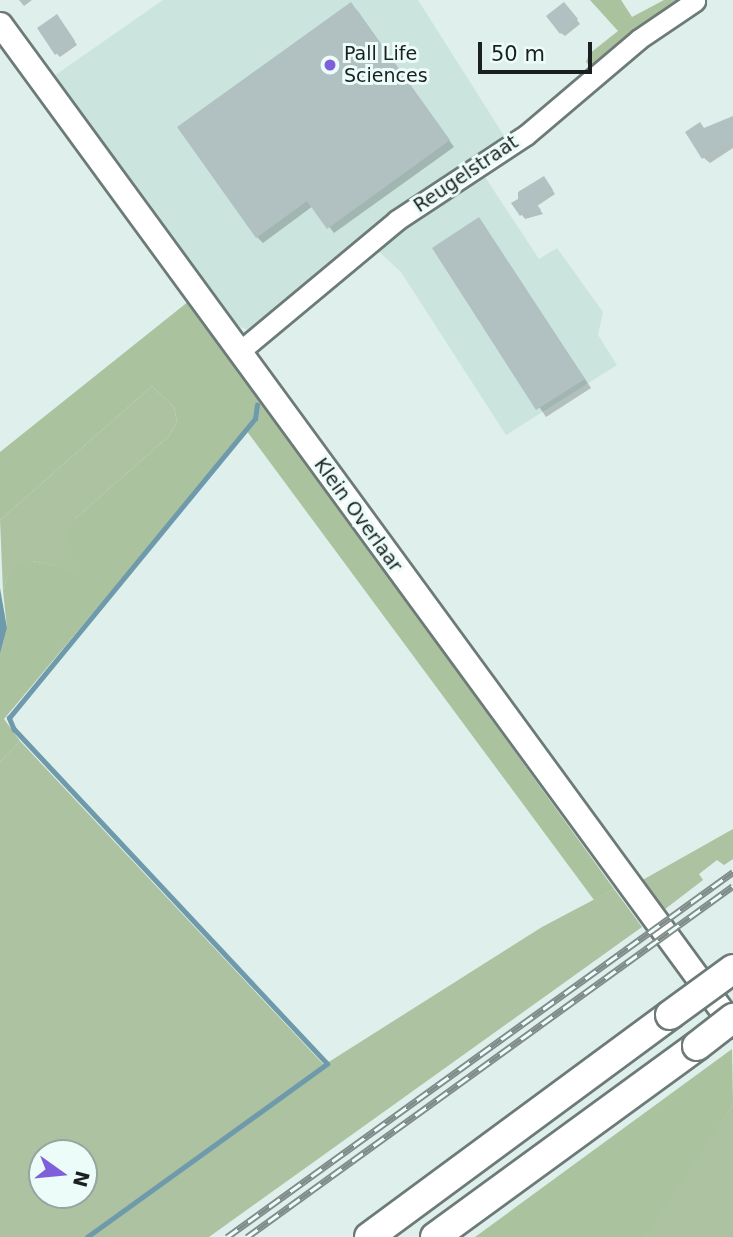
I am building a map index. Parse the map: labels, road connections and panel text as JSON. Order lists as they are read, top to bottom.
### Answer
{
  "streets": {
    "main road": ["Klein Overlaar"],
    "street": ["Reugelstraat"]
  },
  "crossings": [
    ["Reugelstraat", "Klein Overlaar"]
  ],
  "places": ["Pall Life Sciences"],
  "scale_bar": "50 m",
  "north": "right"
}
